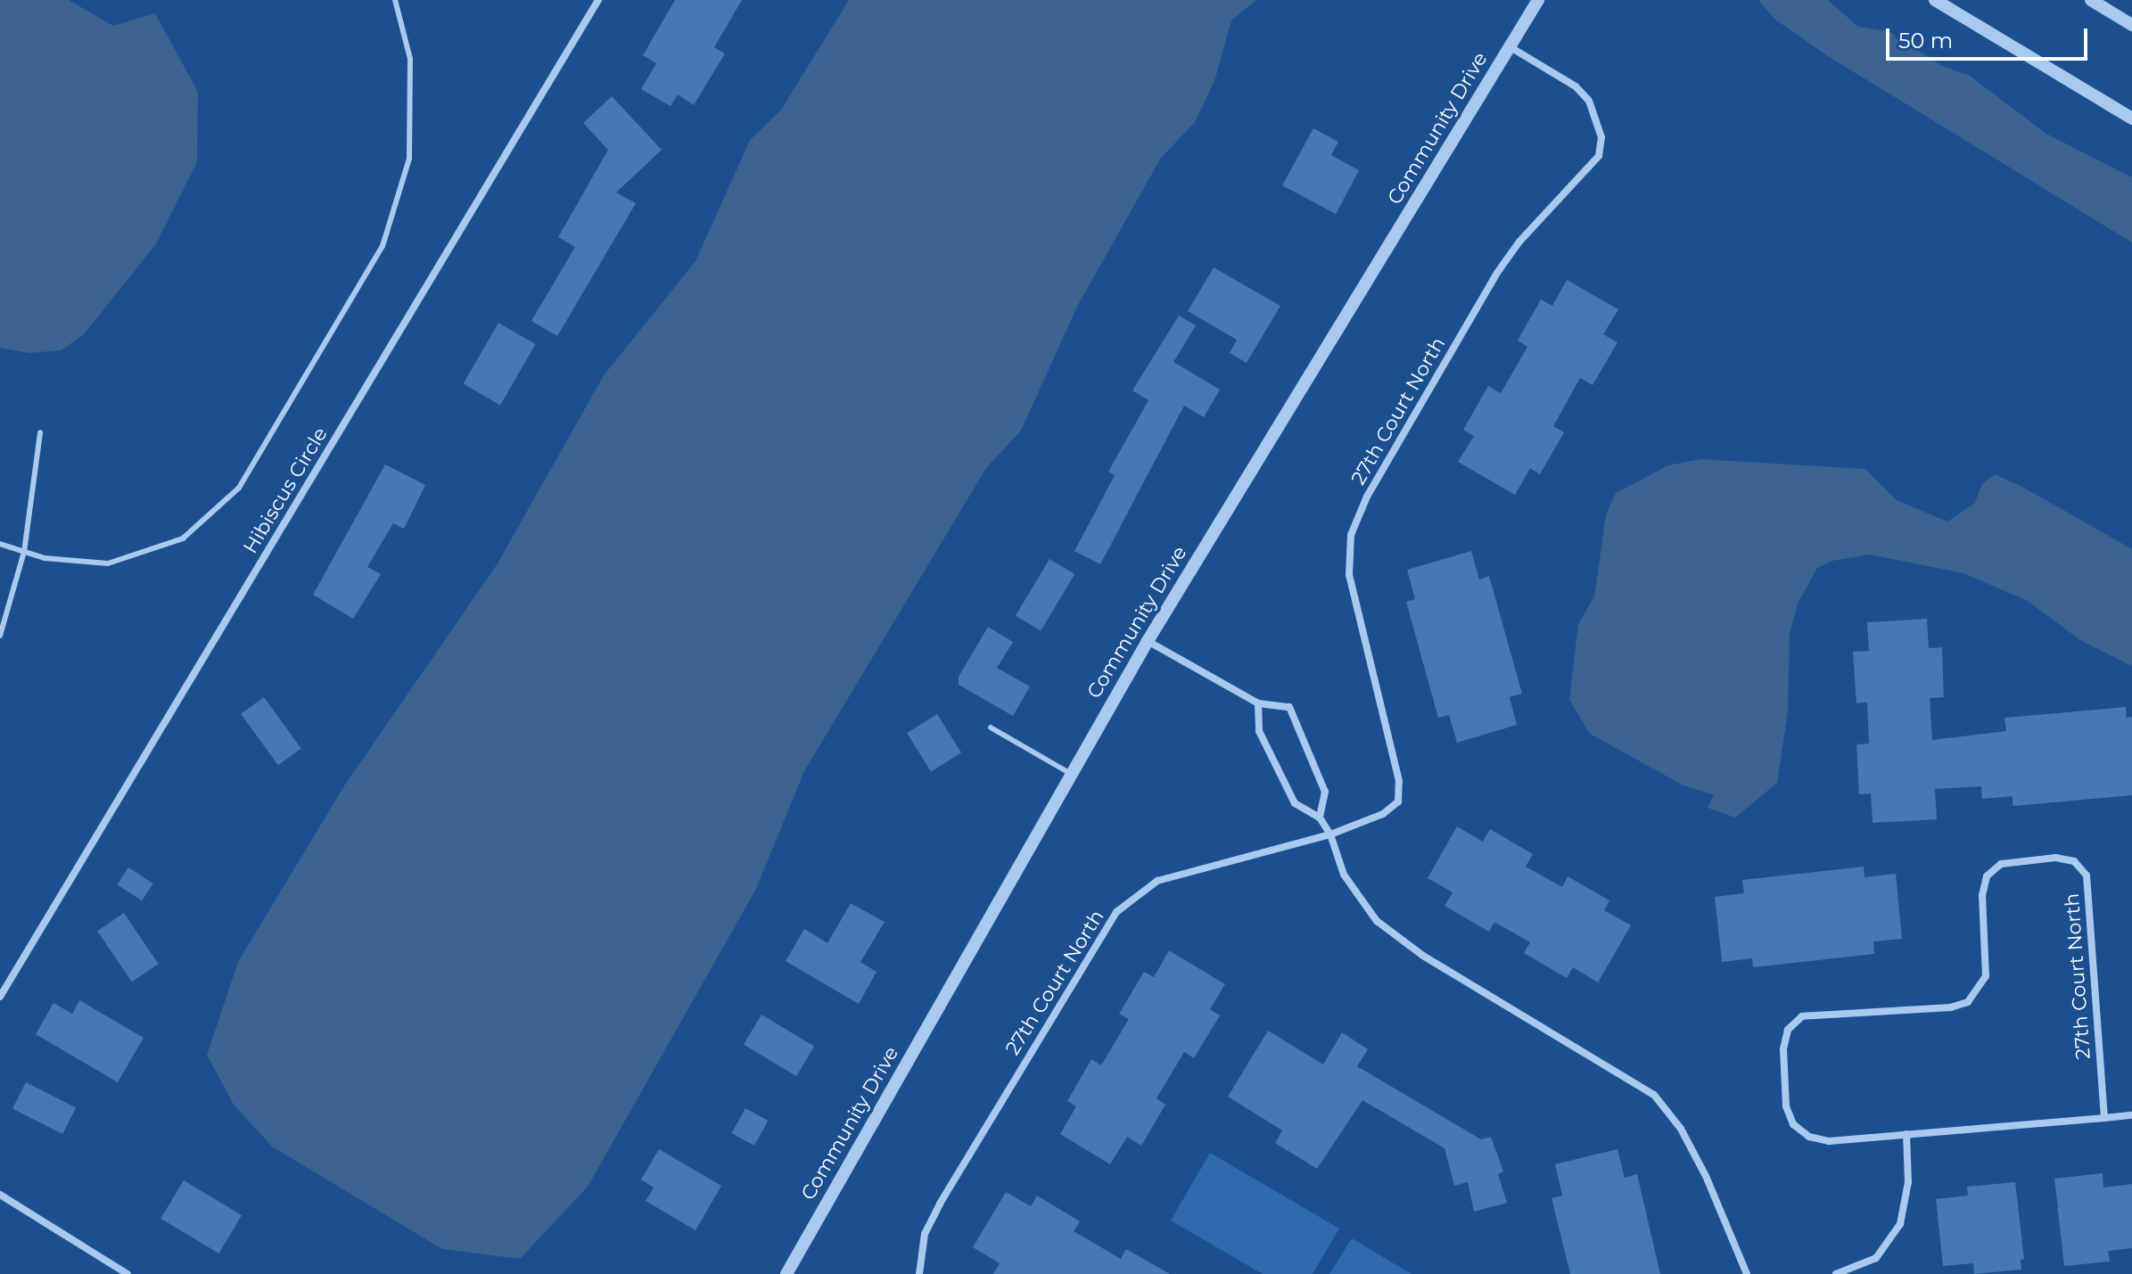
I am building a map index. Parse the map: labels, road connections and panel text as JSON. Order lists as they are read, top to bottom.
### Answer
{
  "streets": {
    "street": ["Community Drive", "27th Court North", "Hibiscus Circle"]
  },
  "crossings": [
    ["Community Drive", "27th Court North"]
  ],
  "scale_bar": "50 m"
}
